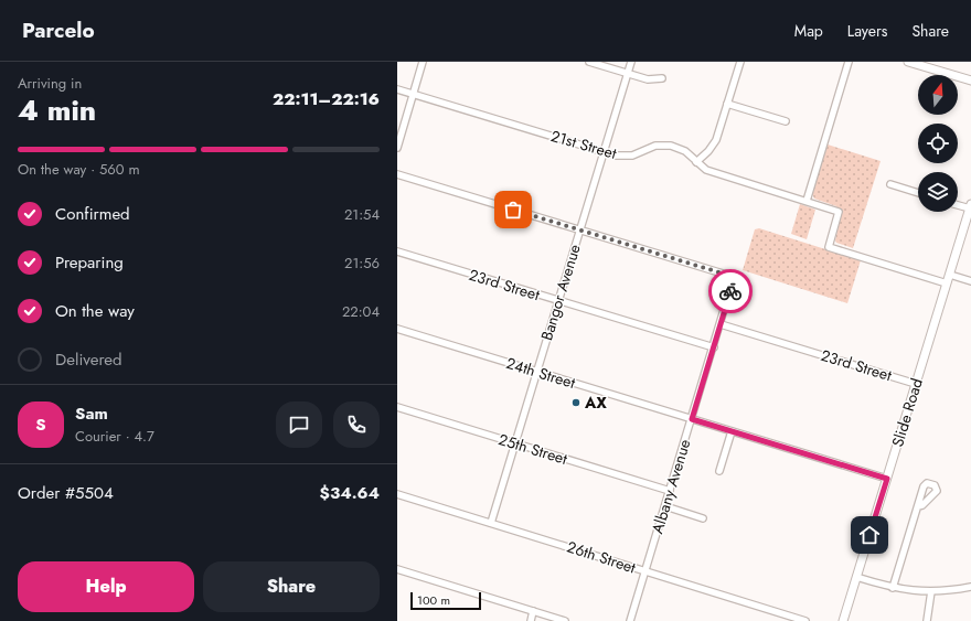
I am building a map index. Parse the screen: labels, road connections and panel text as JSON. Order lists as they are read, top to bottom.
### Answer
{
  "streets": {
    "main road": ["Slide Road"],
    "street": [
      "21st Street",
      "23rd Street",
      "Bangor Avenue",
      "24th Street",
      "25th Street",
      "Albany Avenue",
      "26th Street"
    ]
  },
  "crossings": [
    ["21st Street", "Bangor Avenue"],
    ["21st Street", "Slide Road"],
    ["23rd Street", "Bangor Avenue"],
    ["23rd Street", "Slide Road"],
    ["23rd Street", "Albany Avenue"],
    ["Bangor Avenue", "24th Street"],
    ["Bangor Avenue", "25th Street"],
    ["Bangor Avenue", "Albany Avenue"],
    ["Bangor Avenue", "26th Street"],
    ["24th Street", "Slide Road"],
    ["24th Street", "Albany Avenue"],
    ["25th Street", "Albany Avenue"],
    ["Albany Avenue", "26th Street"]
  ],
  "places": ["AX"],
  "scale_bar": "100 m",
  "north": "top",
  "page": {
    "header": "Parcelo",
    "nav": ["Map", "Layers", "Share"],
    "heading": ["4 min", "Arriving in", "22:11–22:16"],
    "panel": [
      "Sam",
      "Courier · 4.7",
      "Order #5504",
      "$34.64"
    ],
    "bar": "On the way · 560 m",
    "list": [
      ["Confirmed", "21:54"],
      ["Preparing", "21:56"],
      ["On the way", "22:04"],
      "Delivered"
    ],
    "round": "S",
    "buttons": ["Help", "Share"],
    "scale": "100 m"
  }
}
